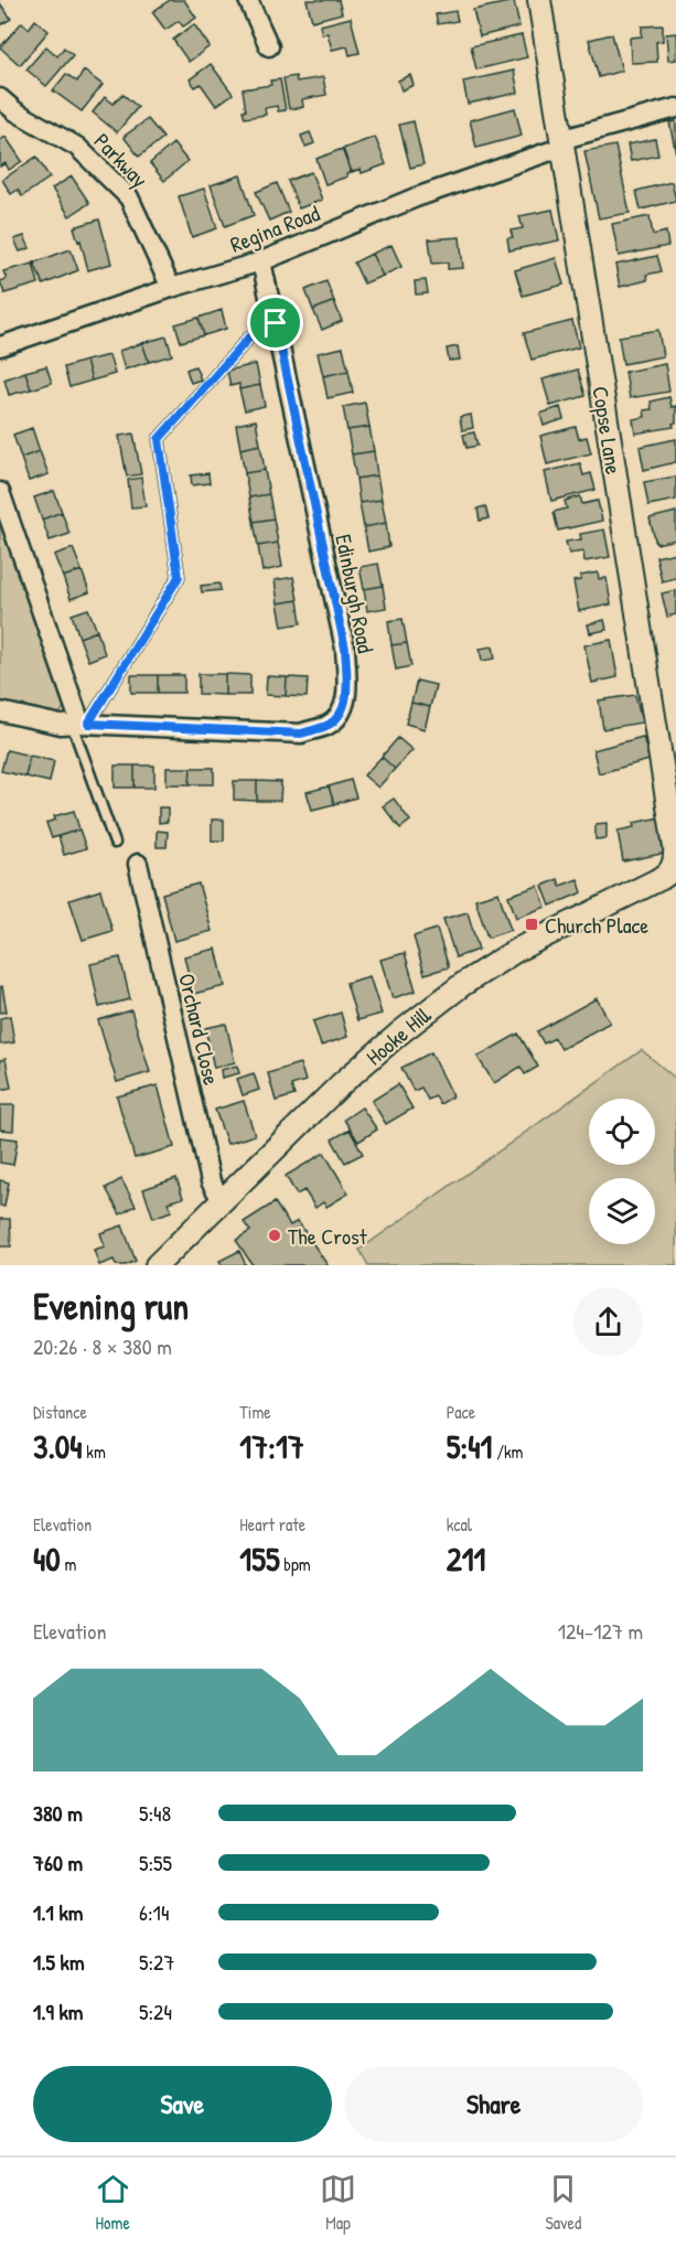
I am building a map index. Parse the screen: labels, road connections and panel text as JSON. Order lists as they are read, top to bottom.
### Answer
{
  "streets": {
    "street": [
      "Parkway",
      "Regina Road",
      "Copse Lane",
      "Edinburgh Road",
      "Orchard Close",
      "Hooke Hill"
    ]
  },
  "crossings": [
    ["Parkway", "Regina Road"],
    ["Regina Road", "Copse Lane"],
    ["Regina Road", "Edinburgh Road"],
    ["Copse Lane", "Hooke Hill"],
    ["Orchard Close", "Hooke Hill"]
  ],
  "places": {
    "transit": ["Church Place"],
    "other": ["The Crost"]
  },
  "page": {
    "heading": ["Evening run", "20:26 · 8 × 380 m"],
    "stats": [
      ["Distance", "3.04 km"],
      ["Time", "17:17"],
      ["Pace", "5:41 /km"],
      ["Elevation", "40 m"],
      ["Heart rate", "155 bpm"],
      ["kcal", "211"]
    ],
    "chart": ["Elevation", "124–127 m"],
    "list": [
      {
        "name": "380 m",
        "note": "5:48"
      },
      {
        "name": "760 m",
        "note": "5:55"
      },
      {
        "name": "1.1 km",
        "note": "6:14"
      },
      {
        "name": "1.5 km",
        "note": "5:27"
      },
      {
        "name": "1.9 km",
        "note": "5:24"
      }
    ],
    "buttons": ["Save", "Share"],
    "tabs": ["Home", "Map", "Saved"]
  }
}
